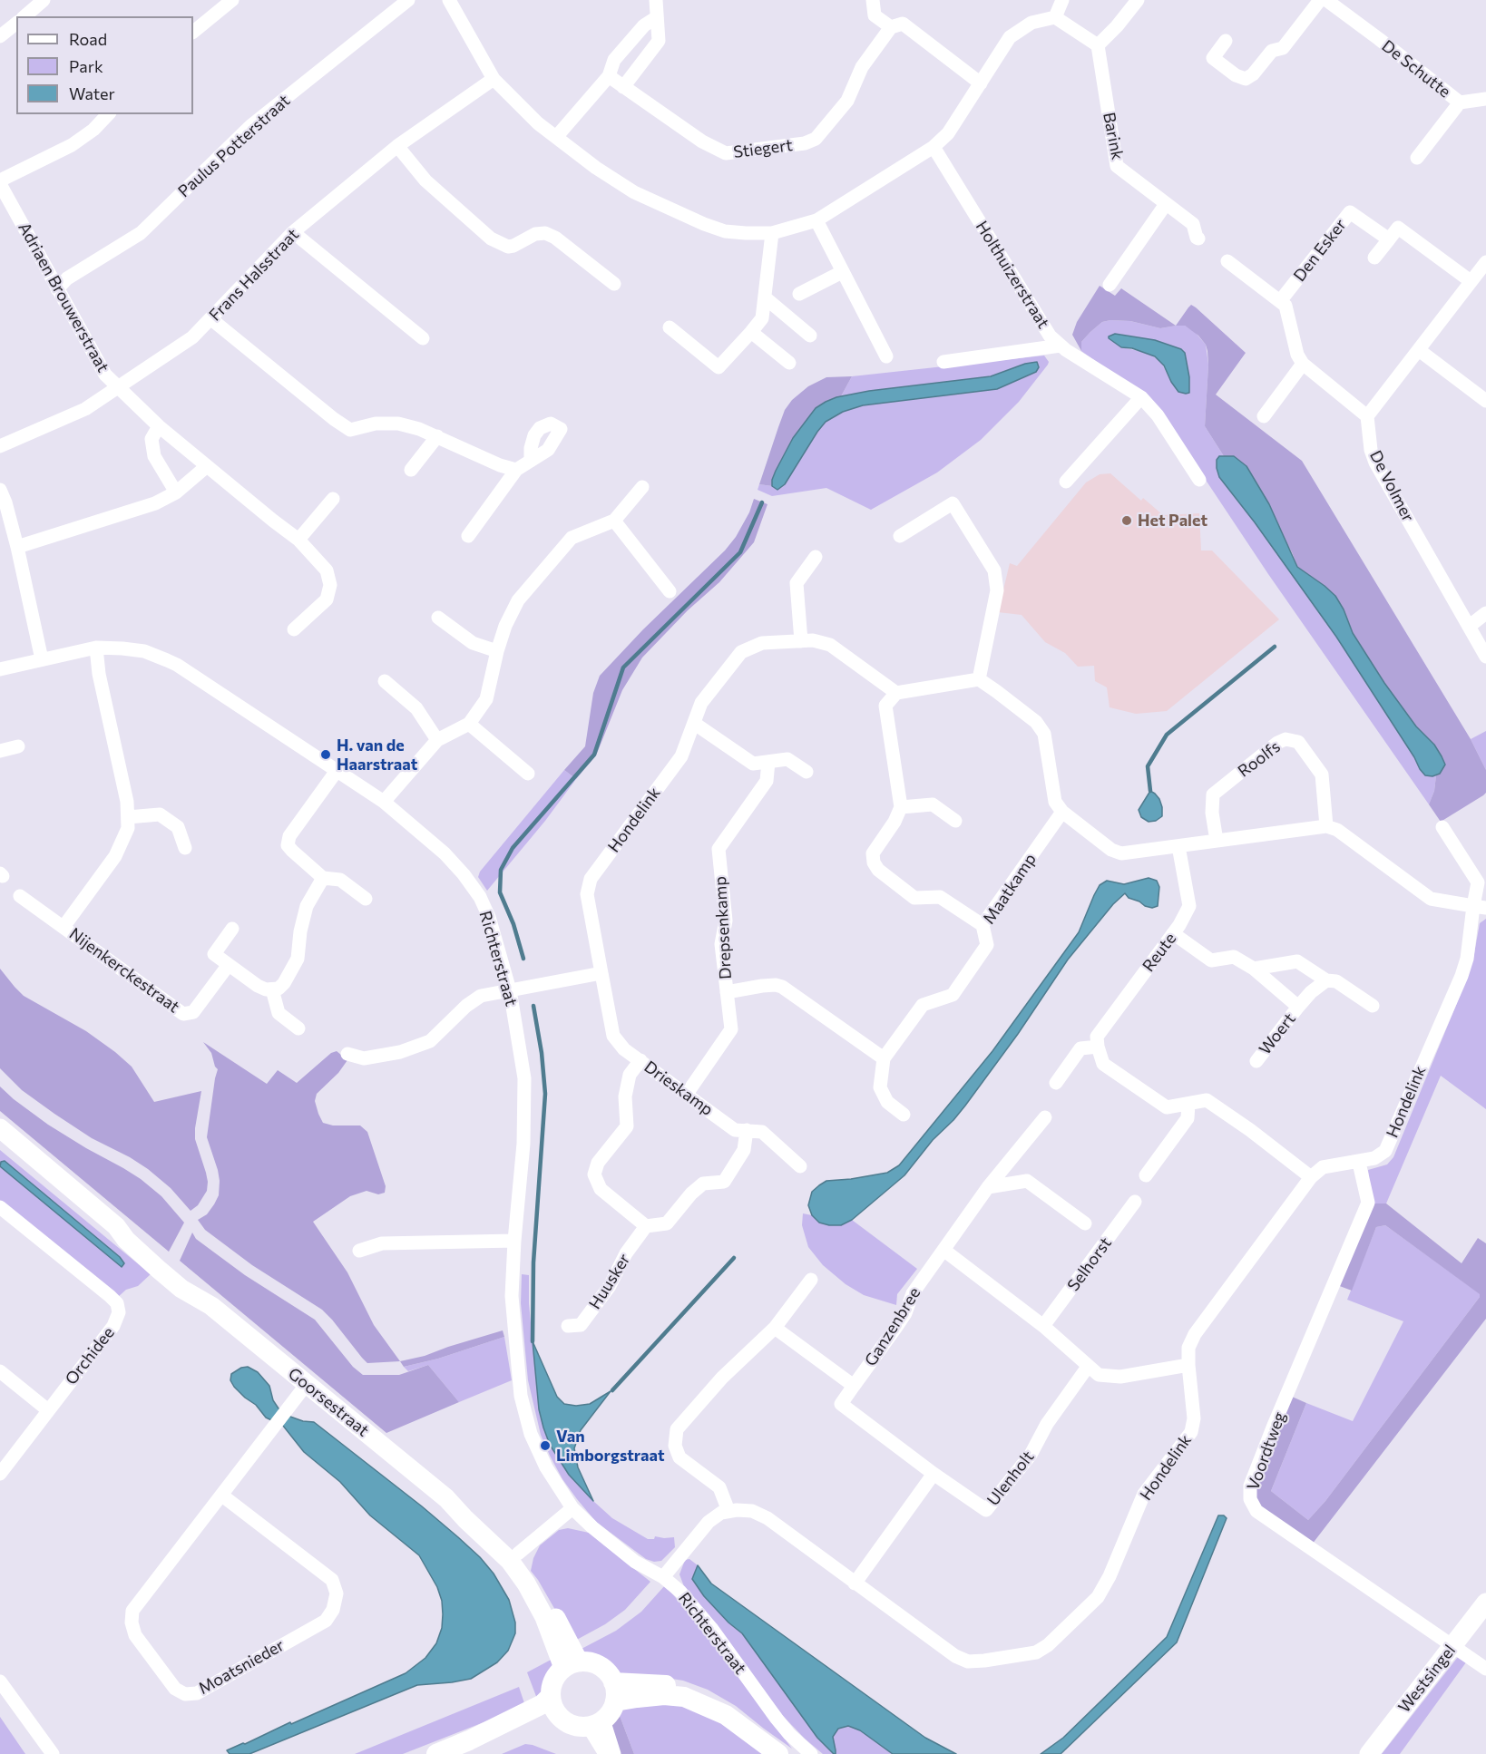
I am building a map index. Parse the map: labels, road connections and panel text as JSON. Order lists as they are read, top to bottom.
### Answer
{
  "streets": {
    "main road": ["Goorsestraat", "Westsingel"],
    "street": [
      "De Schutte",
      "Barink",
      "Paulus Potterstraat",
      "Stiegert",
      "Den Esker",
      "Frans Halsstraat",
      "Holthuizerstraat",
      "Adriaen Brouwerstraat",
      "De Volmer",
      "Roolfs",
      "Hondelink",
      "Maatkamp",
      "Drepsenkamp",
      "Reute",
      "Richterstraat",
      "Nijenkerckestraat",
      "Woert",
      "Drieskamp",
      "Selhorst",
      "Huusker",
      "Ganzenbree",
      "Orchidee",
      "Voordtweg",
      "Ulenholt",
      "Moatsnieder"
    ]
  },
  "crossings": [
    ["Paulus Potterstraat", "Adriaen Brouwerstraat"],
    ["Frans Halsstraat", "Adriaen Brouwerstraat"],
    ["Hondelink", "Drieskamp"],
    ["Hondelink", "Voordtweg"],
    ["Drepsenkamp", "Drieskamp"],
    ["Reute", "Woert"],
    ["Richterstraat", "Nijenkerckestraat"],
    ["Ganzenbree", "Ulenholt"],
    ["Goorsestraat", "Moatsnieder"],
    ["Voordtweg", "Westsingel"]
  ],
  "places": ["Het Palet", "H. van de Haarstraat", "Van Limborgstraat"],
  "legend": ["Road", "Park", "Water"]
}
